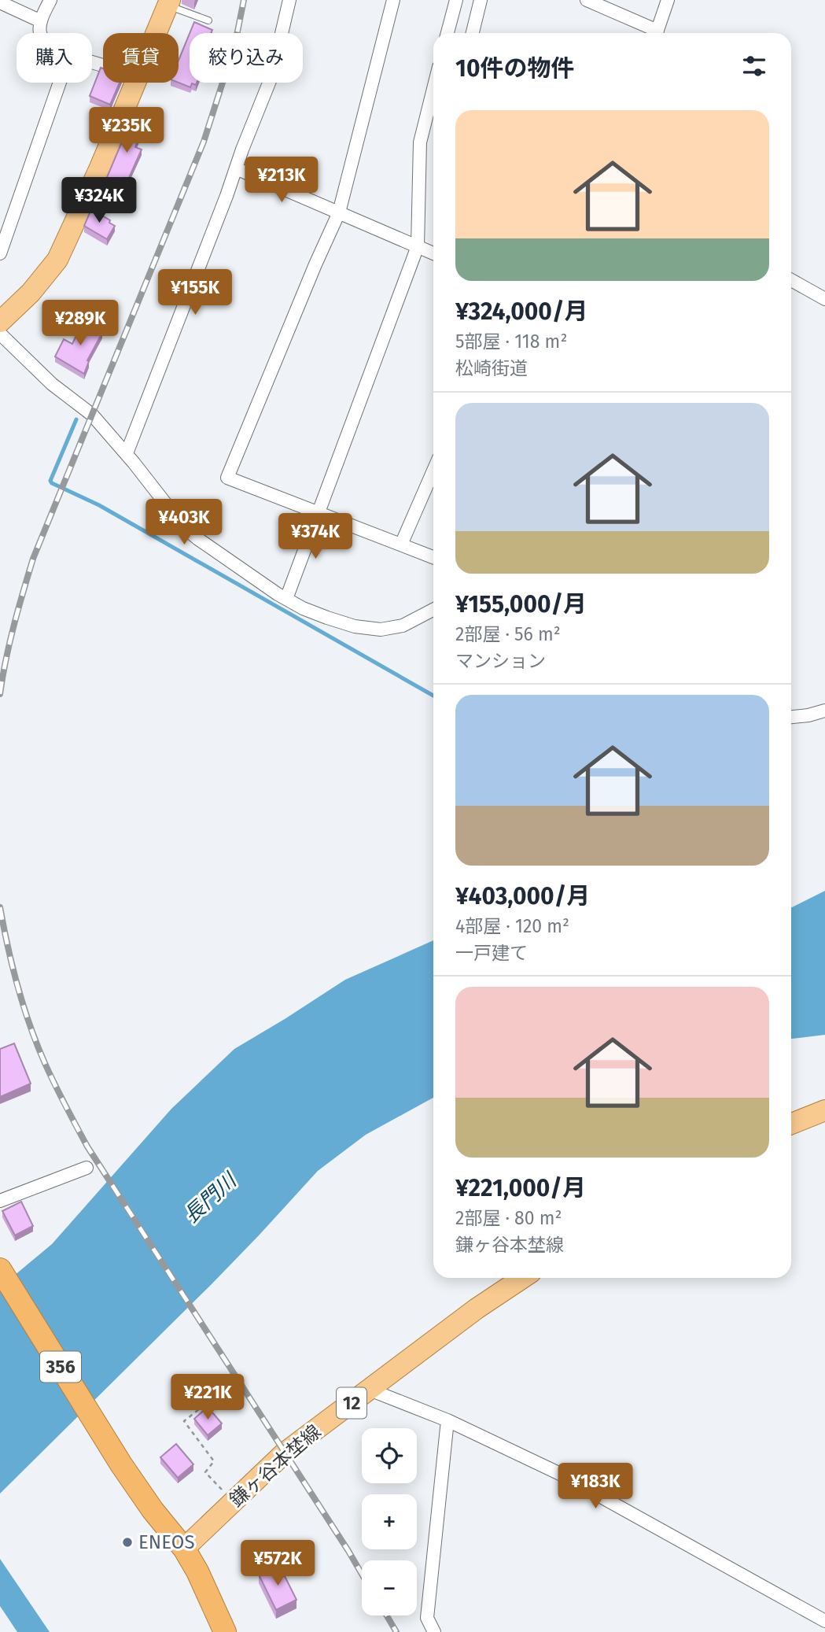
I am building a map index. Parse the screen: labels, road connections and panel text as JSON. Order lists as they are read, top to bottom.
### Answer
{
  "streets": {
    "highway": ["356"],
    "main road": ["12", "鎌ヶ谷本埜線"]
  },
  "crossings": [
    ["356", "鎌ヶ谷本埜線"]
  ],
  "water": ["長門川"],
  "places": ["ENEOS"],
  "page": {
    "chip": ["購入", "賃貸", "絞り込み"],
    "heading": "10件の物件",
    "list": [
      {
        "name": "¥324,000/月",
        "note": "5部屋 · 118 m² · 松崎街道"
      },
      {
        "name": "¥155,000/月",
        "note": "2部屋 · 56 m² · マンション"
      },
      {
        "name": "¥403,000/月",
        "note": "4部屋 · 120 m² · 一戸建て"
      },
      {
        "name": "¥221,000/月",
        "note": "2部屋 · 80 m² · 鎌ヶ谷本埜線"
      }
    ],
    "price": [
      "¥235K",
      "¥213K",
      "¥324K",
      "¥155K",
      "¥289K",
      "¥403K",
      "¥374K",
      "¥221K",
      "¥183K",
      "¥572K"
    ],
    "map_buttons": ["+", "−"]
  }
}
